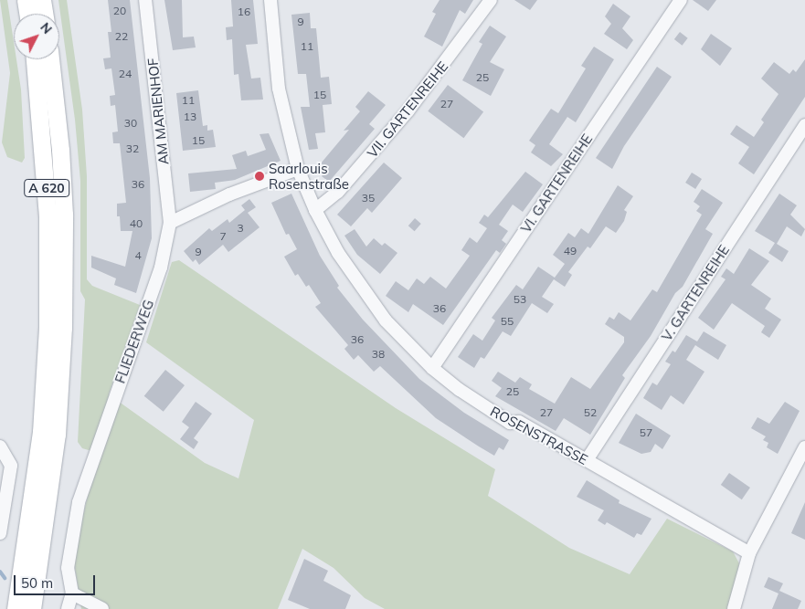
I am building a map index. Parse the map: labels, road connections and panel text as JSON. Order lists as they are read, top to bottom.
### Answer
{
  "streets": {
    "highway": ["A 620"],
    "street": [
      "VII. GARTENREIHE",
      "AM MARIENHOF",
      "VI. GARTENREIHE",
      "V. GARTENREIHE",
      "FLIEDERWEG",
      "ROSENSTRASSE"
    ]
  },
  "crossings": [
    ["VII. GARTENREIHE", "ROSENSTRASSE"],
    ["AM MARIENHOF", "FLIEDERWEG"],
    ["VI. GARTENREIHE", "ROSENSTRASSE"],
    ["V. GARTENREIHE", "ROSENSTRASSE"]
  ],
  "places": ["Saarlouis Rosenstraße"],
  "house_numbers": [
    "20",
    "16",
    "9",
    "22",
    "11",
    "24",
    "25",
    "15",
    "11",
    "27",
    "13",
    "30",
    "15",
    "32",
    "36",
    "35",
    "40",
    "3",
    "7",
    "49",
    "9",
    "4",
    "53",
    "36",
    "55",
    "36",
    "38",
    "25",
    "27",
    "52",
    "57"
  ],
  "scale_bar": "50 m",
  "north": "top right"
}
